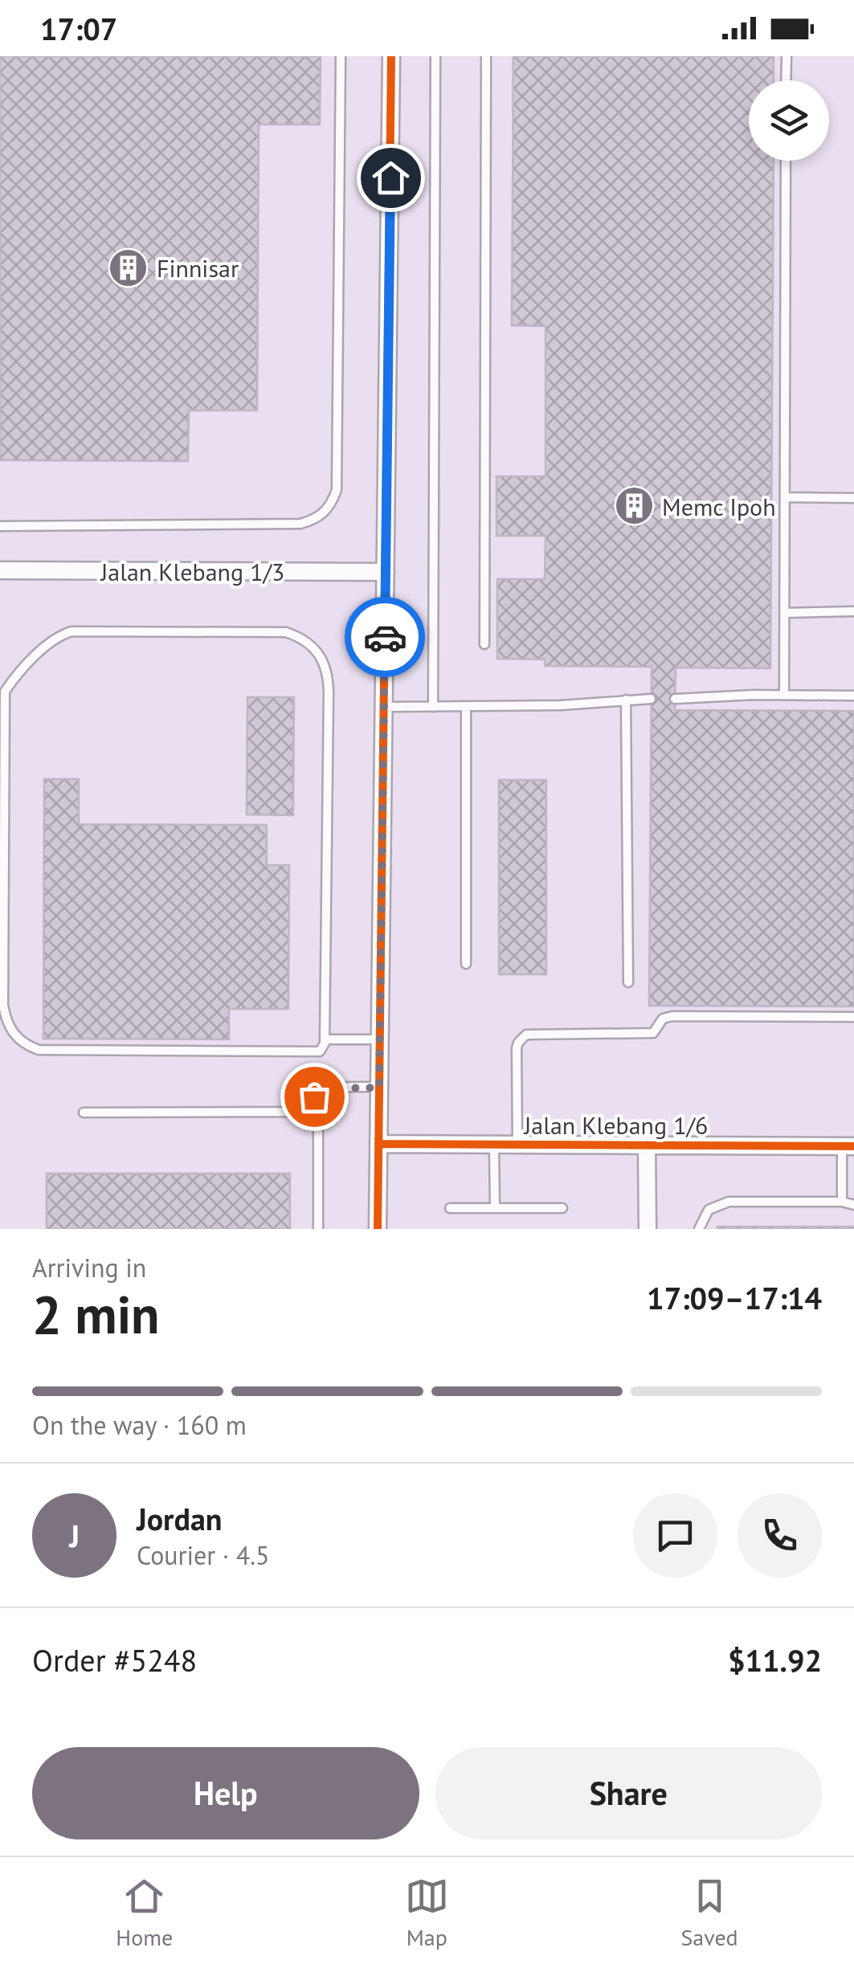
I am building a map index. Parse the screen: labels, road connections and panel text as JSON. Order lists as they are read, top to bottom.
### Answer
{
  "streets": {
    "street": ["Jalan Klebang 1/3", "Jalan Klebang 1/6"]
  },
  "places": {
    "building": ["Finnisar", "Memc Ipoh"]
  },
  "page": {
    "status": "17:07",
    "heading": ["2 min", "Arriving in", "17:09–17:14"],
    "panel": [
      "Jordan",
      "Courier · 4.5",
      "Order #5248",
      "$11.92"
    ],
    "bar": "On the way · 160 m",
    "round": "J",
    "buttons": ["Help", "Share"],
    "tabs": ["Home", "Map", "Saved"]
  }
}
